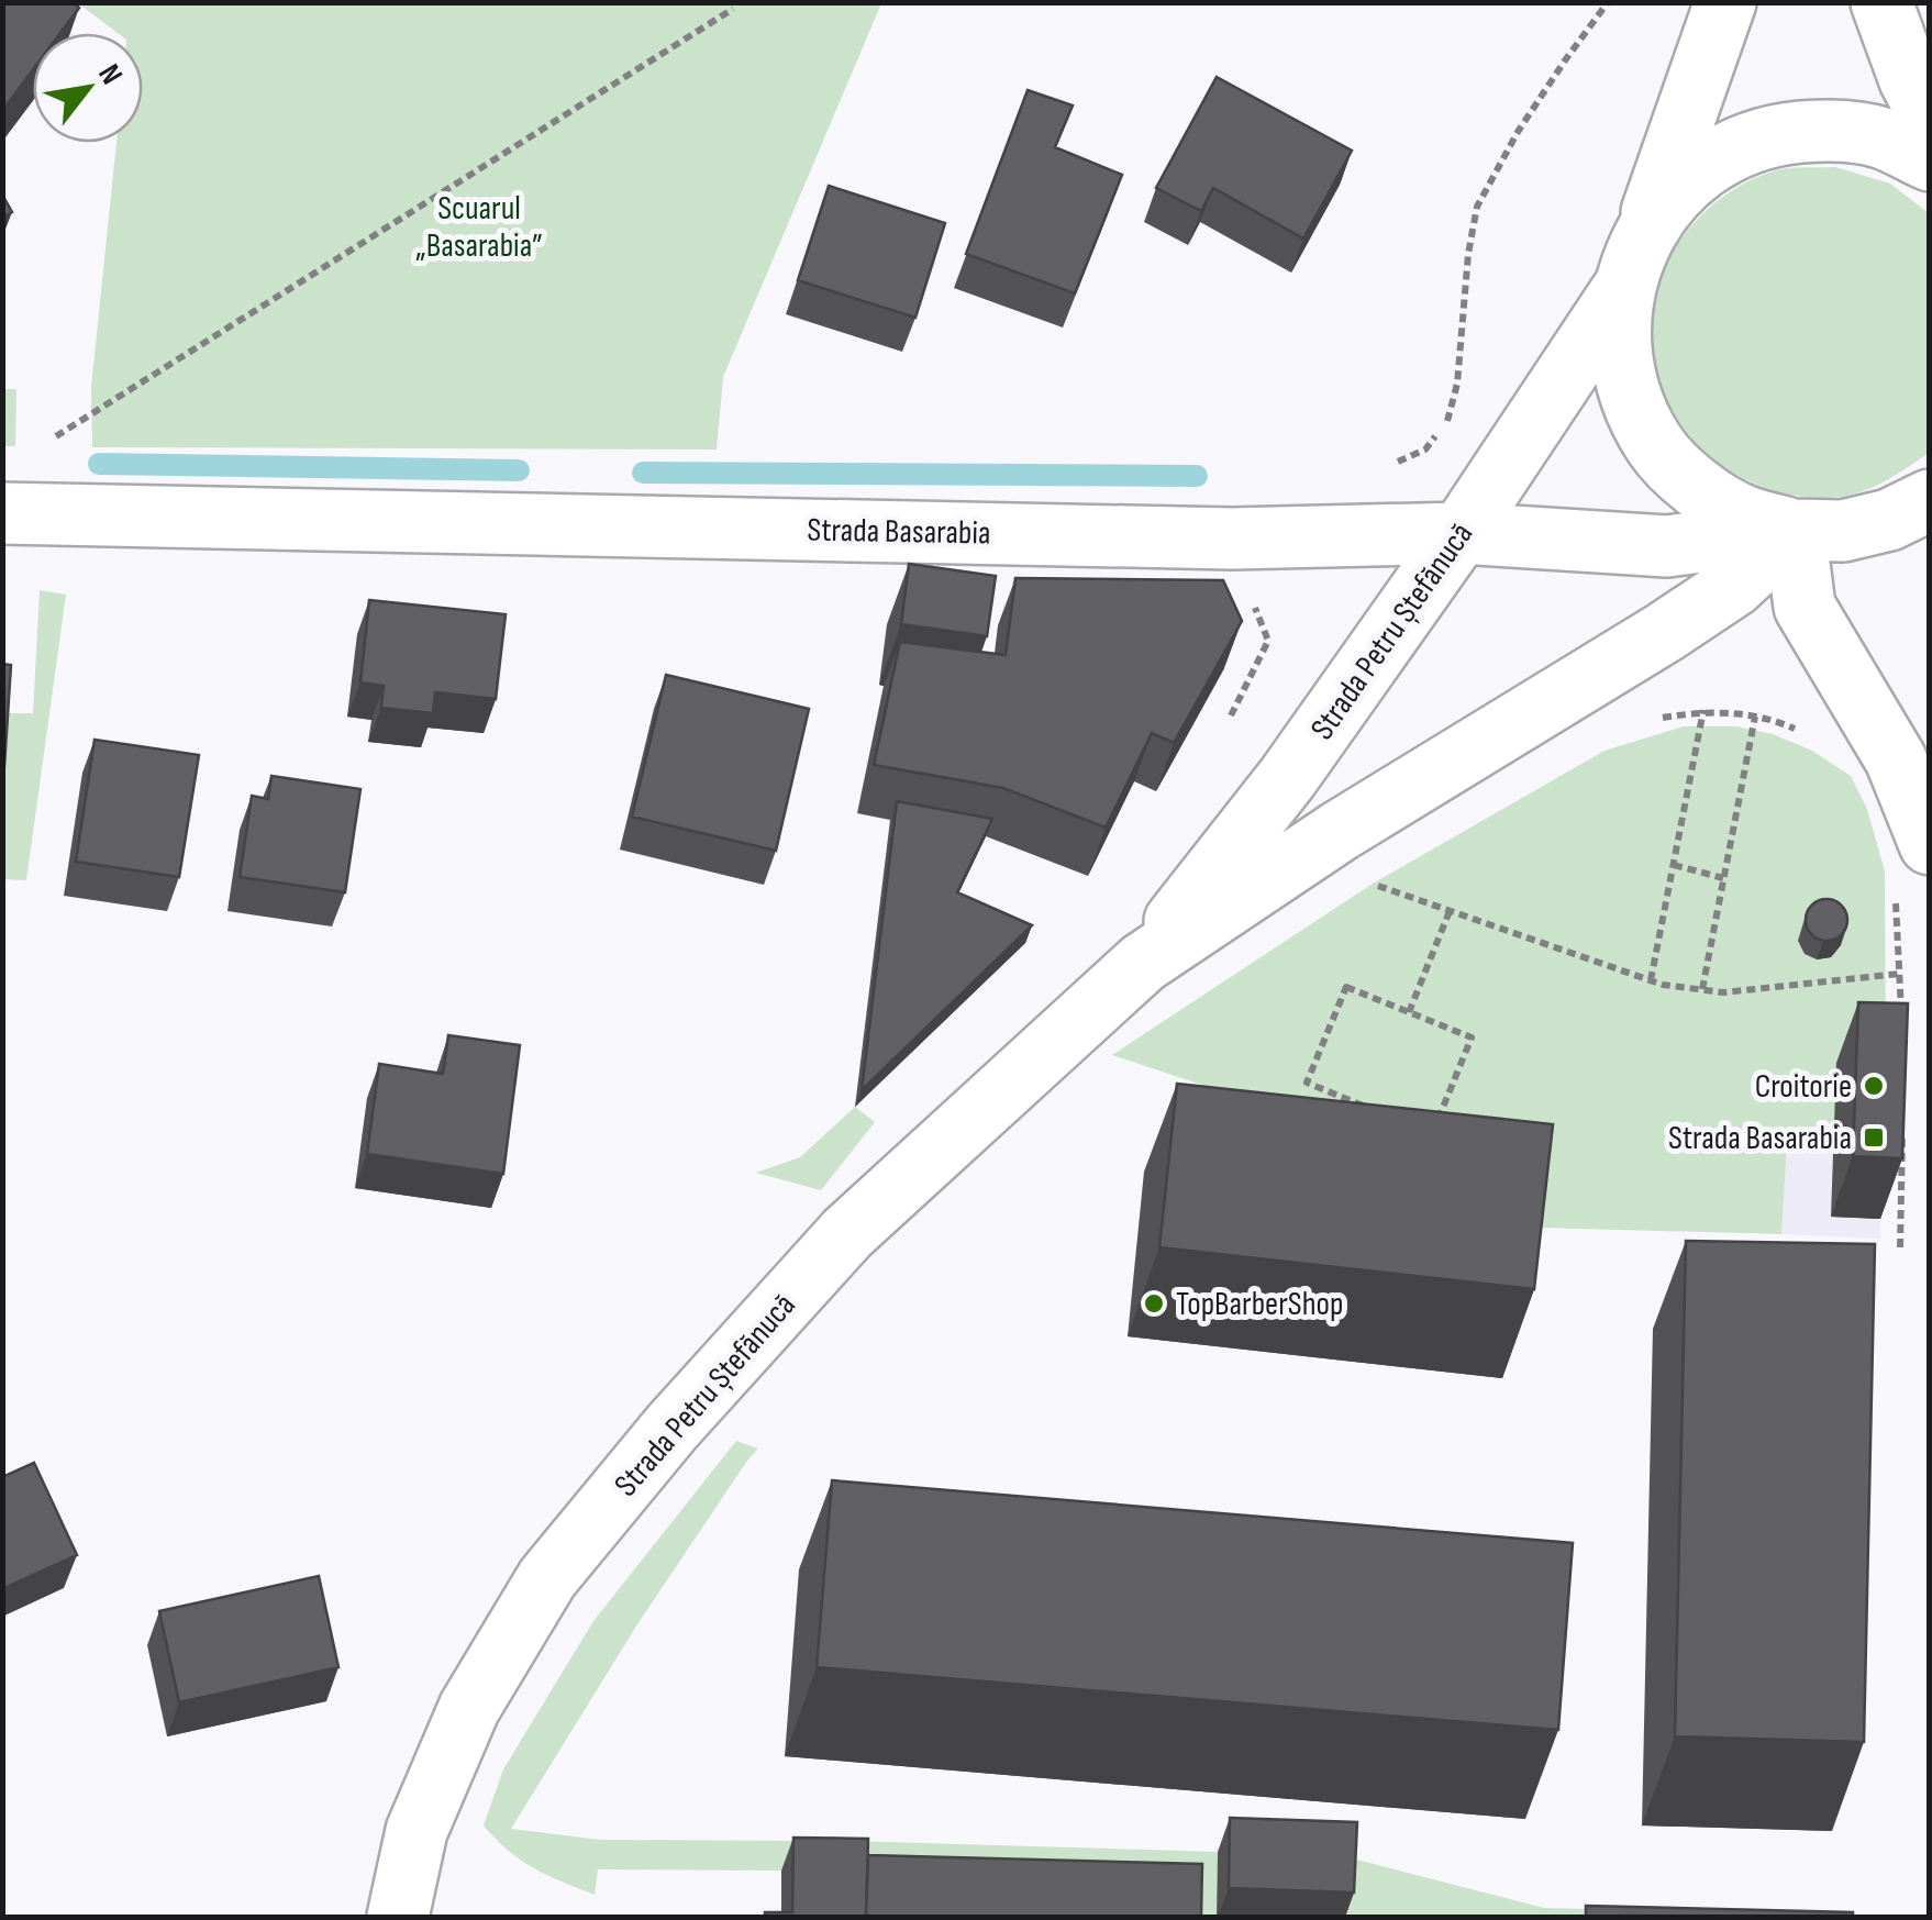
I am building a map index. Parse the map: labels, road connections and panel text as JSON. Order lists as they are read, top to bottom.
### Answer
{
  "streets": {
    "main road": ["Strada Basarabia", "Strada Petru Ștefănucă"]
  },
  "crossings": [
    ["Strada Basarabia", "Strada Petru Ștefănucă"]
  ],
  "parks": ["Scuarul „Basarabia”"],
  "places": {
    "other": ["Croitorie", "TopBarberShop"],
    "transit": ["Strada Basarabia"]
  },
  "north": "top right"
}
